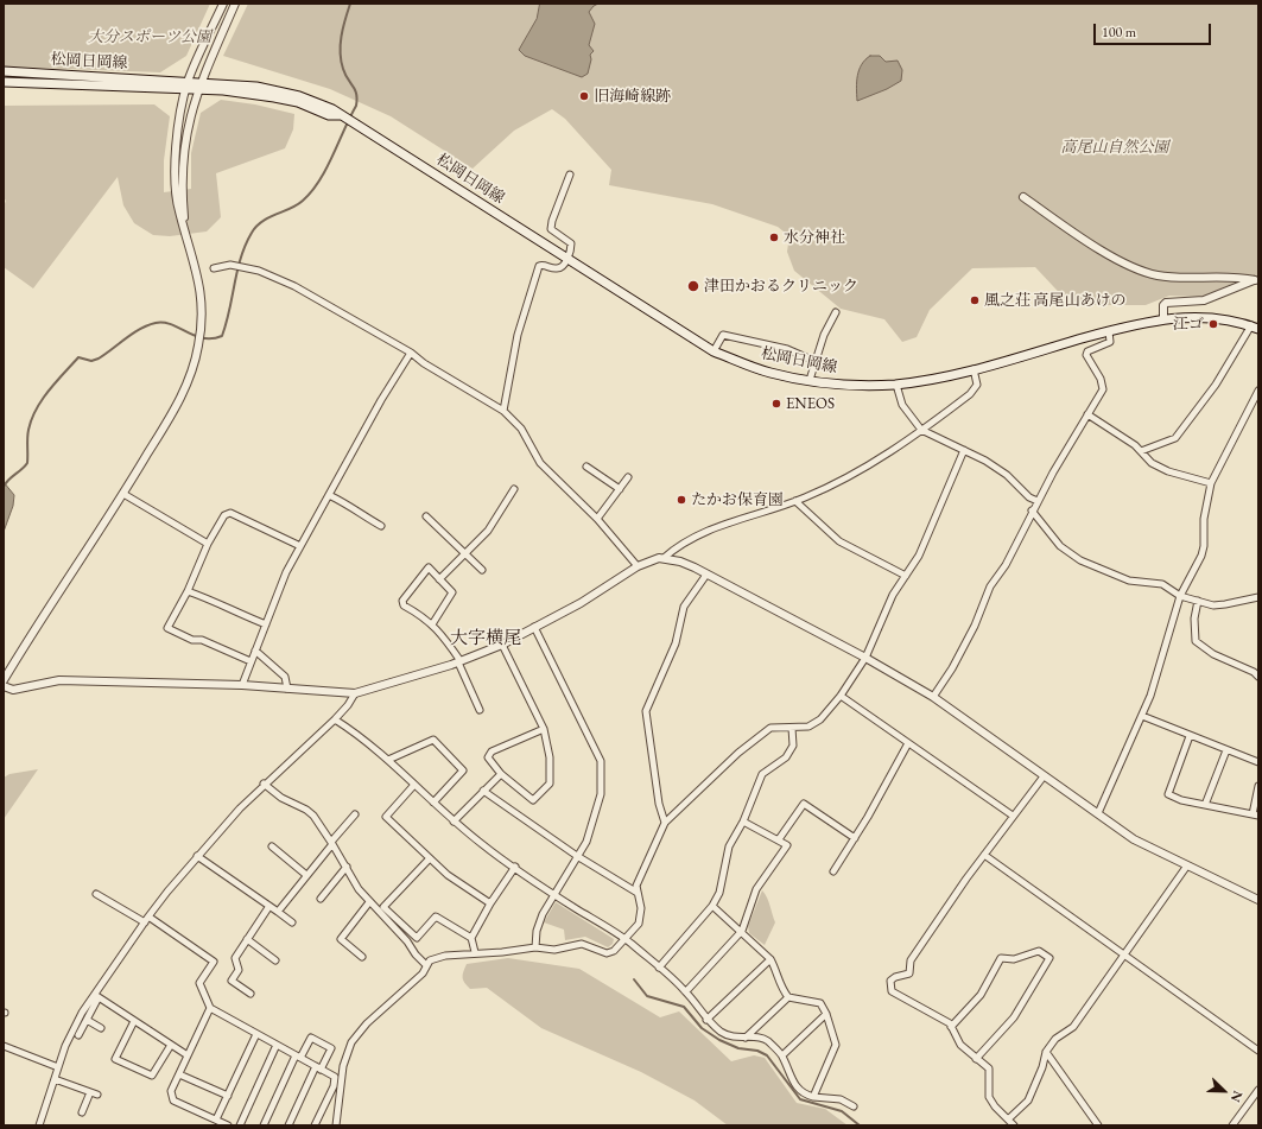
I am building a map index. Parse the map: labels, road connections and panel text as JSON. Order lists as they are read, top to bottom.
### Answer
{
  "streets": {
    "main road": ["松岡日岡線"]
  },
  "districts": ["大字横尾"],
  "parks": ["大分スポーツ公園", "高尾山自然公園"],
  "places": [
    "旧海崎線跡",
    "水分神社",
    "津田かおるクリニック",
    "風之荘 高尾山あけの",
    "江ゴ",
    "ENEOS",
    "たかお保育園"
  ],
  "scale_bar": "100 m",
  "north": "bottom right"
}
